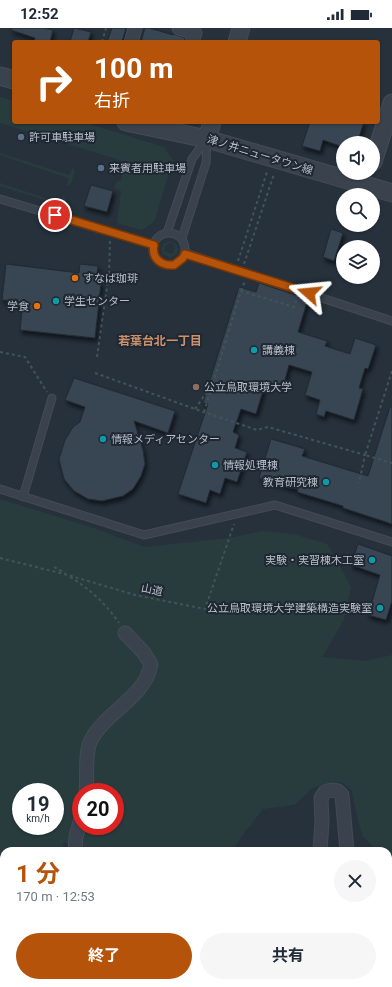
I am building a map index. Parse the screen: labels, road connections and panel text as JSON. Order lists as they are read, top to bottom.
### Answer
{
  "streets": {
    "street": ["津ノ井ニュータウン線"],
    "path": ["山道"]
  },
  "districts": ["若葉台北一丁目"],
  "places": [
    "許可車駐車場",
    "来賓者用駐車場",
    "すなば珈琲",
    "学生センター",
    "学食",
    "講義棟",
    "公立鳥取環境大学",
    "情報メディアセンター",
    "情報処理棟",
    "教育研究棟",
    "実験・実習棟木工室",
    "公立鳥取環境大学建築構造実験室"
  ],
  "page": {
    "status": "12:52",
    "turn": ["100 m", "右折"],
    "speed": "19 km/h",
    "limit": "20",
    "heading": ["1 分", "170 m · 12:53"],
    "buttons": ["終了", "共有"]
  }
}
